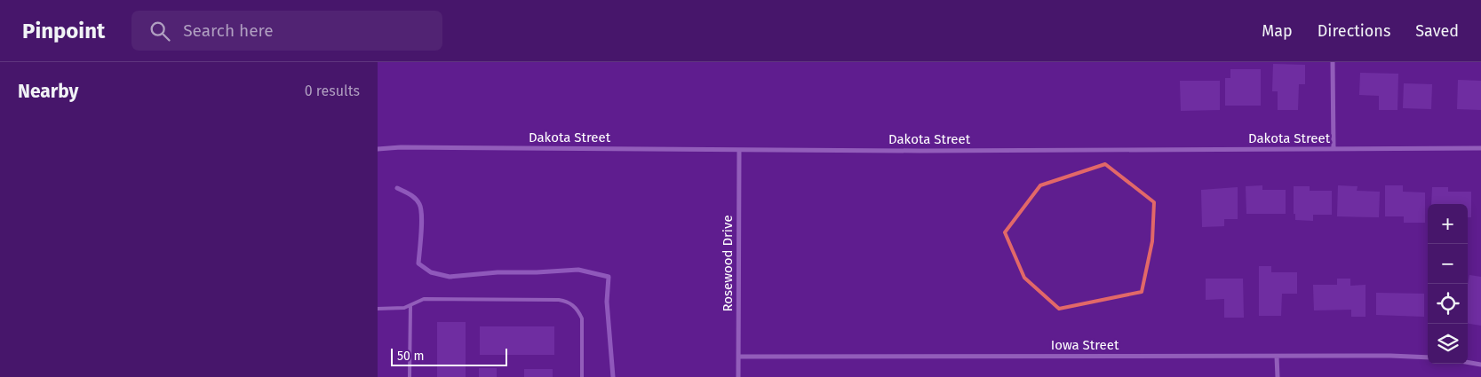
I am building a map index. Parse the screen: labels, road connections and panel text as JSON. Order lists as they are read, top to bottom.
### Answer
{
  "streets": {
    "street": ["Dakota Street", "Rosewood Drive", "Iowa Street"]
  },
  "crossings": [
    ["Dakota Street", "Rosewood Drive"],
    ["Rosewood Drive", "Iowa Street"]
  ],
  "scale_bar": "50 m",
  "page": {
    "header": "Pinpoint",
    "search": "Search here",
    "nav": ["Map", "Directions", "Saved"],
    "heading": ["Nearby", "0 results"],
    "map_buttons": ["+", "−"],
    "scale": "50 m"
  }
}
